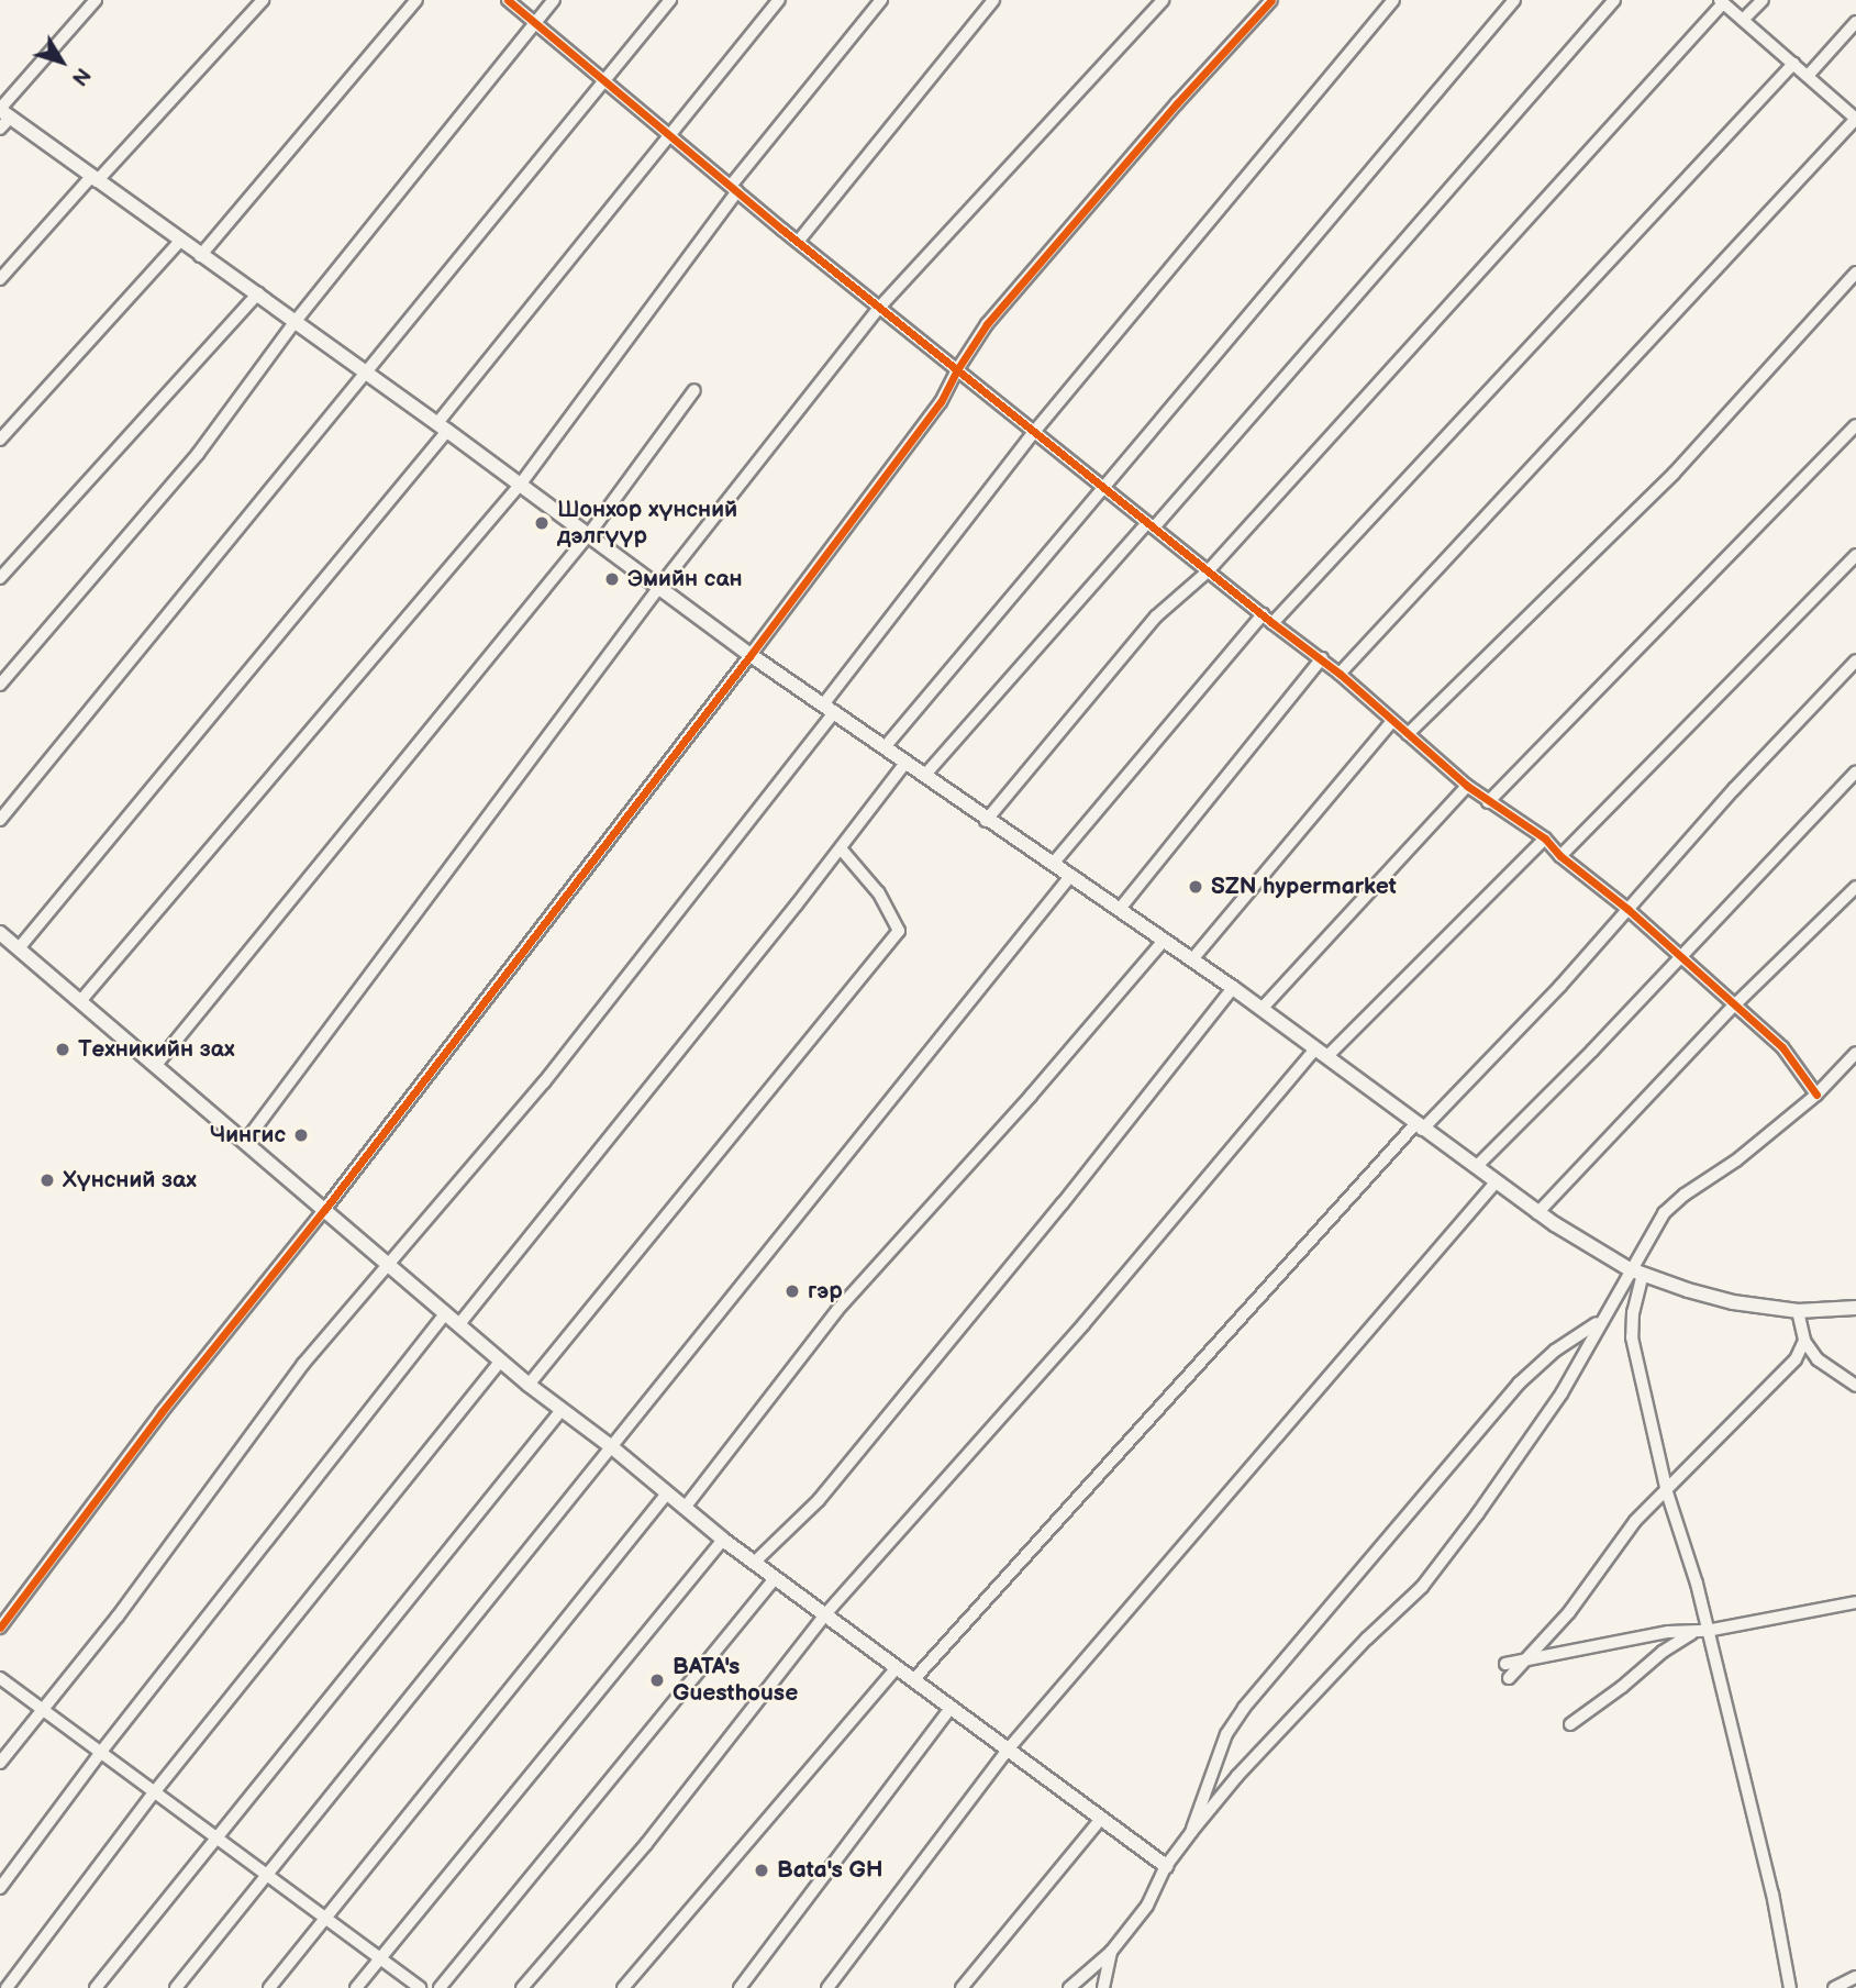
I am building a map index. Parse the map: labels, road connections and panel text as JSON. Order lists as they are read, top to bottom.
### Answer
{
  "places": [
    "Шонхор хүнсний дэлгүүр",
    "Эмийн сан",
    "SZN hypermarket",
    "Техникийн зах",
    "Чингис",
    "Хүнсний зах",
    "гэр",
    "BATA's Guesthouse",
    "Bata's GH"
  ],
  "north": "bottom right"
}
